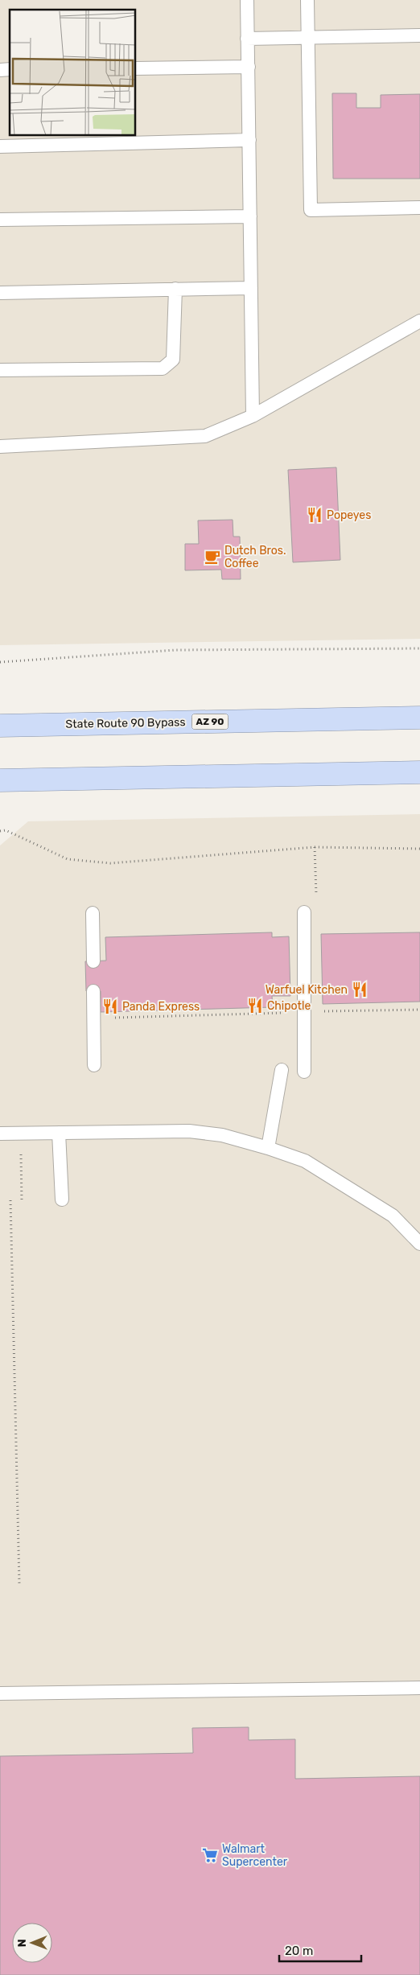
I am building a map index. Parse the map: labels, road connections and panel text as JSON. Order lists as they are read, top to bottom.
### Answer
{
  "streets": {
    "highway": ["AZ 90", "State Route 90 Bypass"]
  },
  "places": {
    "restaurant": [
      "Popeyes",
      "Warfuel Kitchen",
      "Chipotle",
      "Panda Express"
    ],
    "cafe": ["Dutch Bros. Coffee"],
    "supermarket": ["Walmart Supercenter"]
  },
  "scale_bar": "20 m",
  "north": "left"
}
